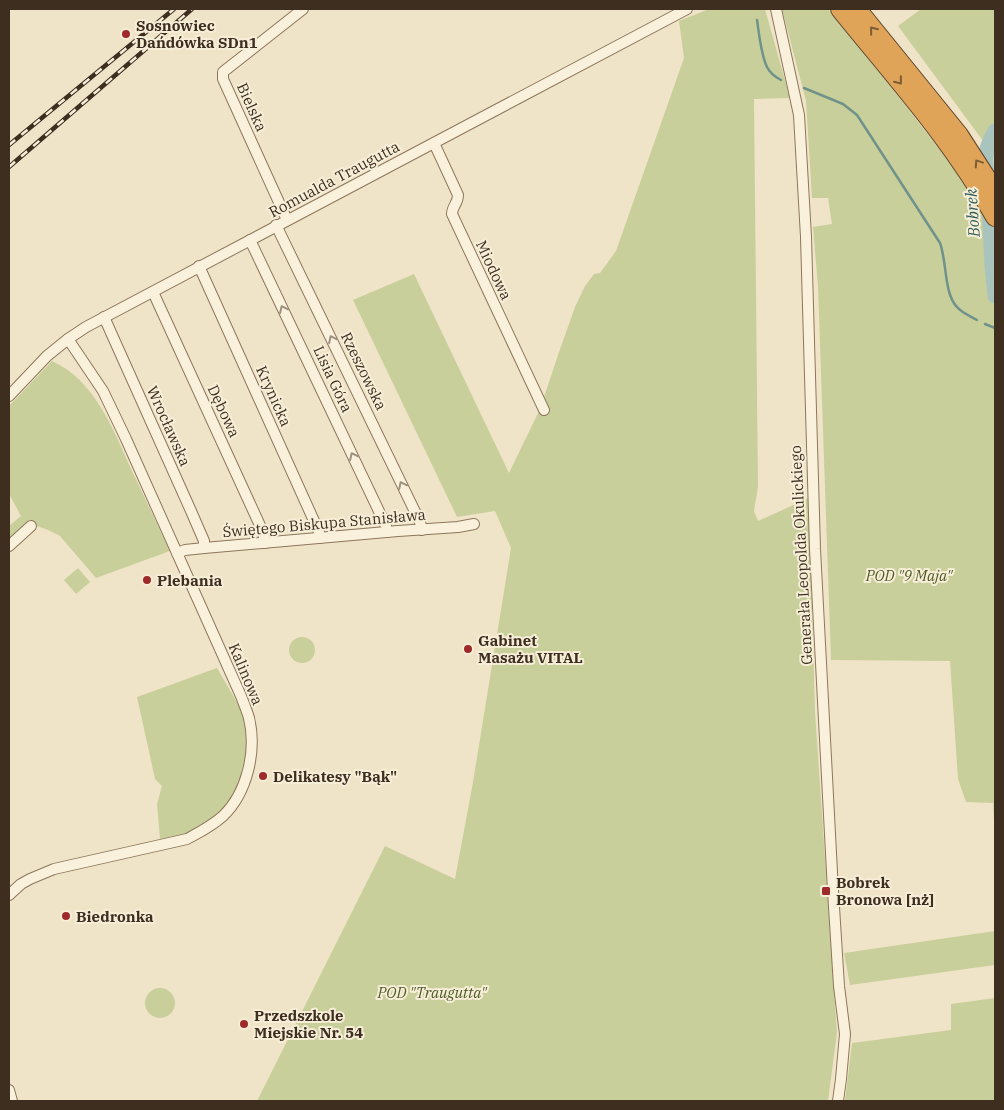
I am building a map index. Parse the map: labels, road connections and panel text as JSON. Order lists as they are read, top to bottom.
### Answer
{
  "streets": {
    "street": [
      "Bielska",
      "Romualda Traugutta",
      "Miodowa",
      "Rzeszowska",
      "Lisia Góra",
      "Krynicka",
      "Dębowa",
      "Wrocławska",
      "Świętego Biskupa Stanisława",
      "Generała Leopolda Okulickiego",
      "Kalinowa"
    ]
  },
  "crossings": [
    ["Bielska", "Romualda Traugutta"],
    ["Romualda Traugutta", "Miodowa"],
    ["Romualda Traugutta", "Rzeszowska"],
    ["Romualda Traugutta", "Lisia Góra"],
    ["Romualda Traugutta", "Krynicka"],
    ["Romualda Traugutta", "Dębowa"],
    ["Romualda Traugutta", "Wrocławska"],
    ["Romualda Traugutta", "Kalinowa"],
    ["Rzeszowska", "Świętego Biskupa Stanisława"],
    ["Lisia Góra", "Świętego Biskupa Stanisława"],
    ["Krynicka", "Świętego Biskupa Stanisława"],
    ["Dębowa", "Świętego Biskupa Stanisława"],
    ["Wrocławska", "Świętego Biskupa Stanisława"],
    ["Świętego Biskupa Stanisława", "Kalinowa"]
  ],
  "one_way": ["Rzeszowska", "Lisia Góra"],
  "water": ["Bobrek"],
  "parks": ["POD \"9 Maja\"", "POD \"Traugutta\""],
  "places": {
    "other": [
      "Sosnowiec Dańdówka SDn1",
      "Plebania",
      "Gabinet Masażu VITAL",
      "Delikatesy \"Bąk\"",
      "Biedronka",
      "Przedszkole Miejskie Nr. 54"
    ],
    "transit": ["Bobrek Bronowa [nż]"]
  }
}
